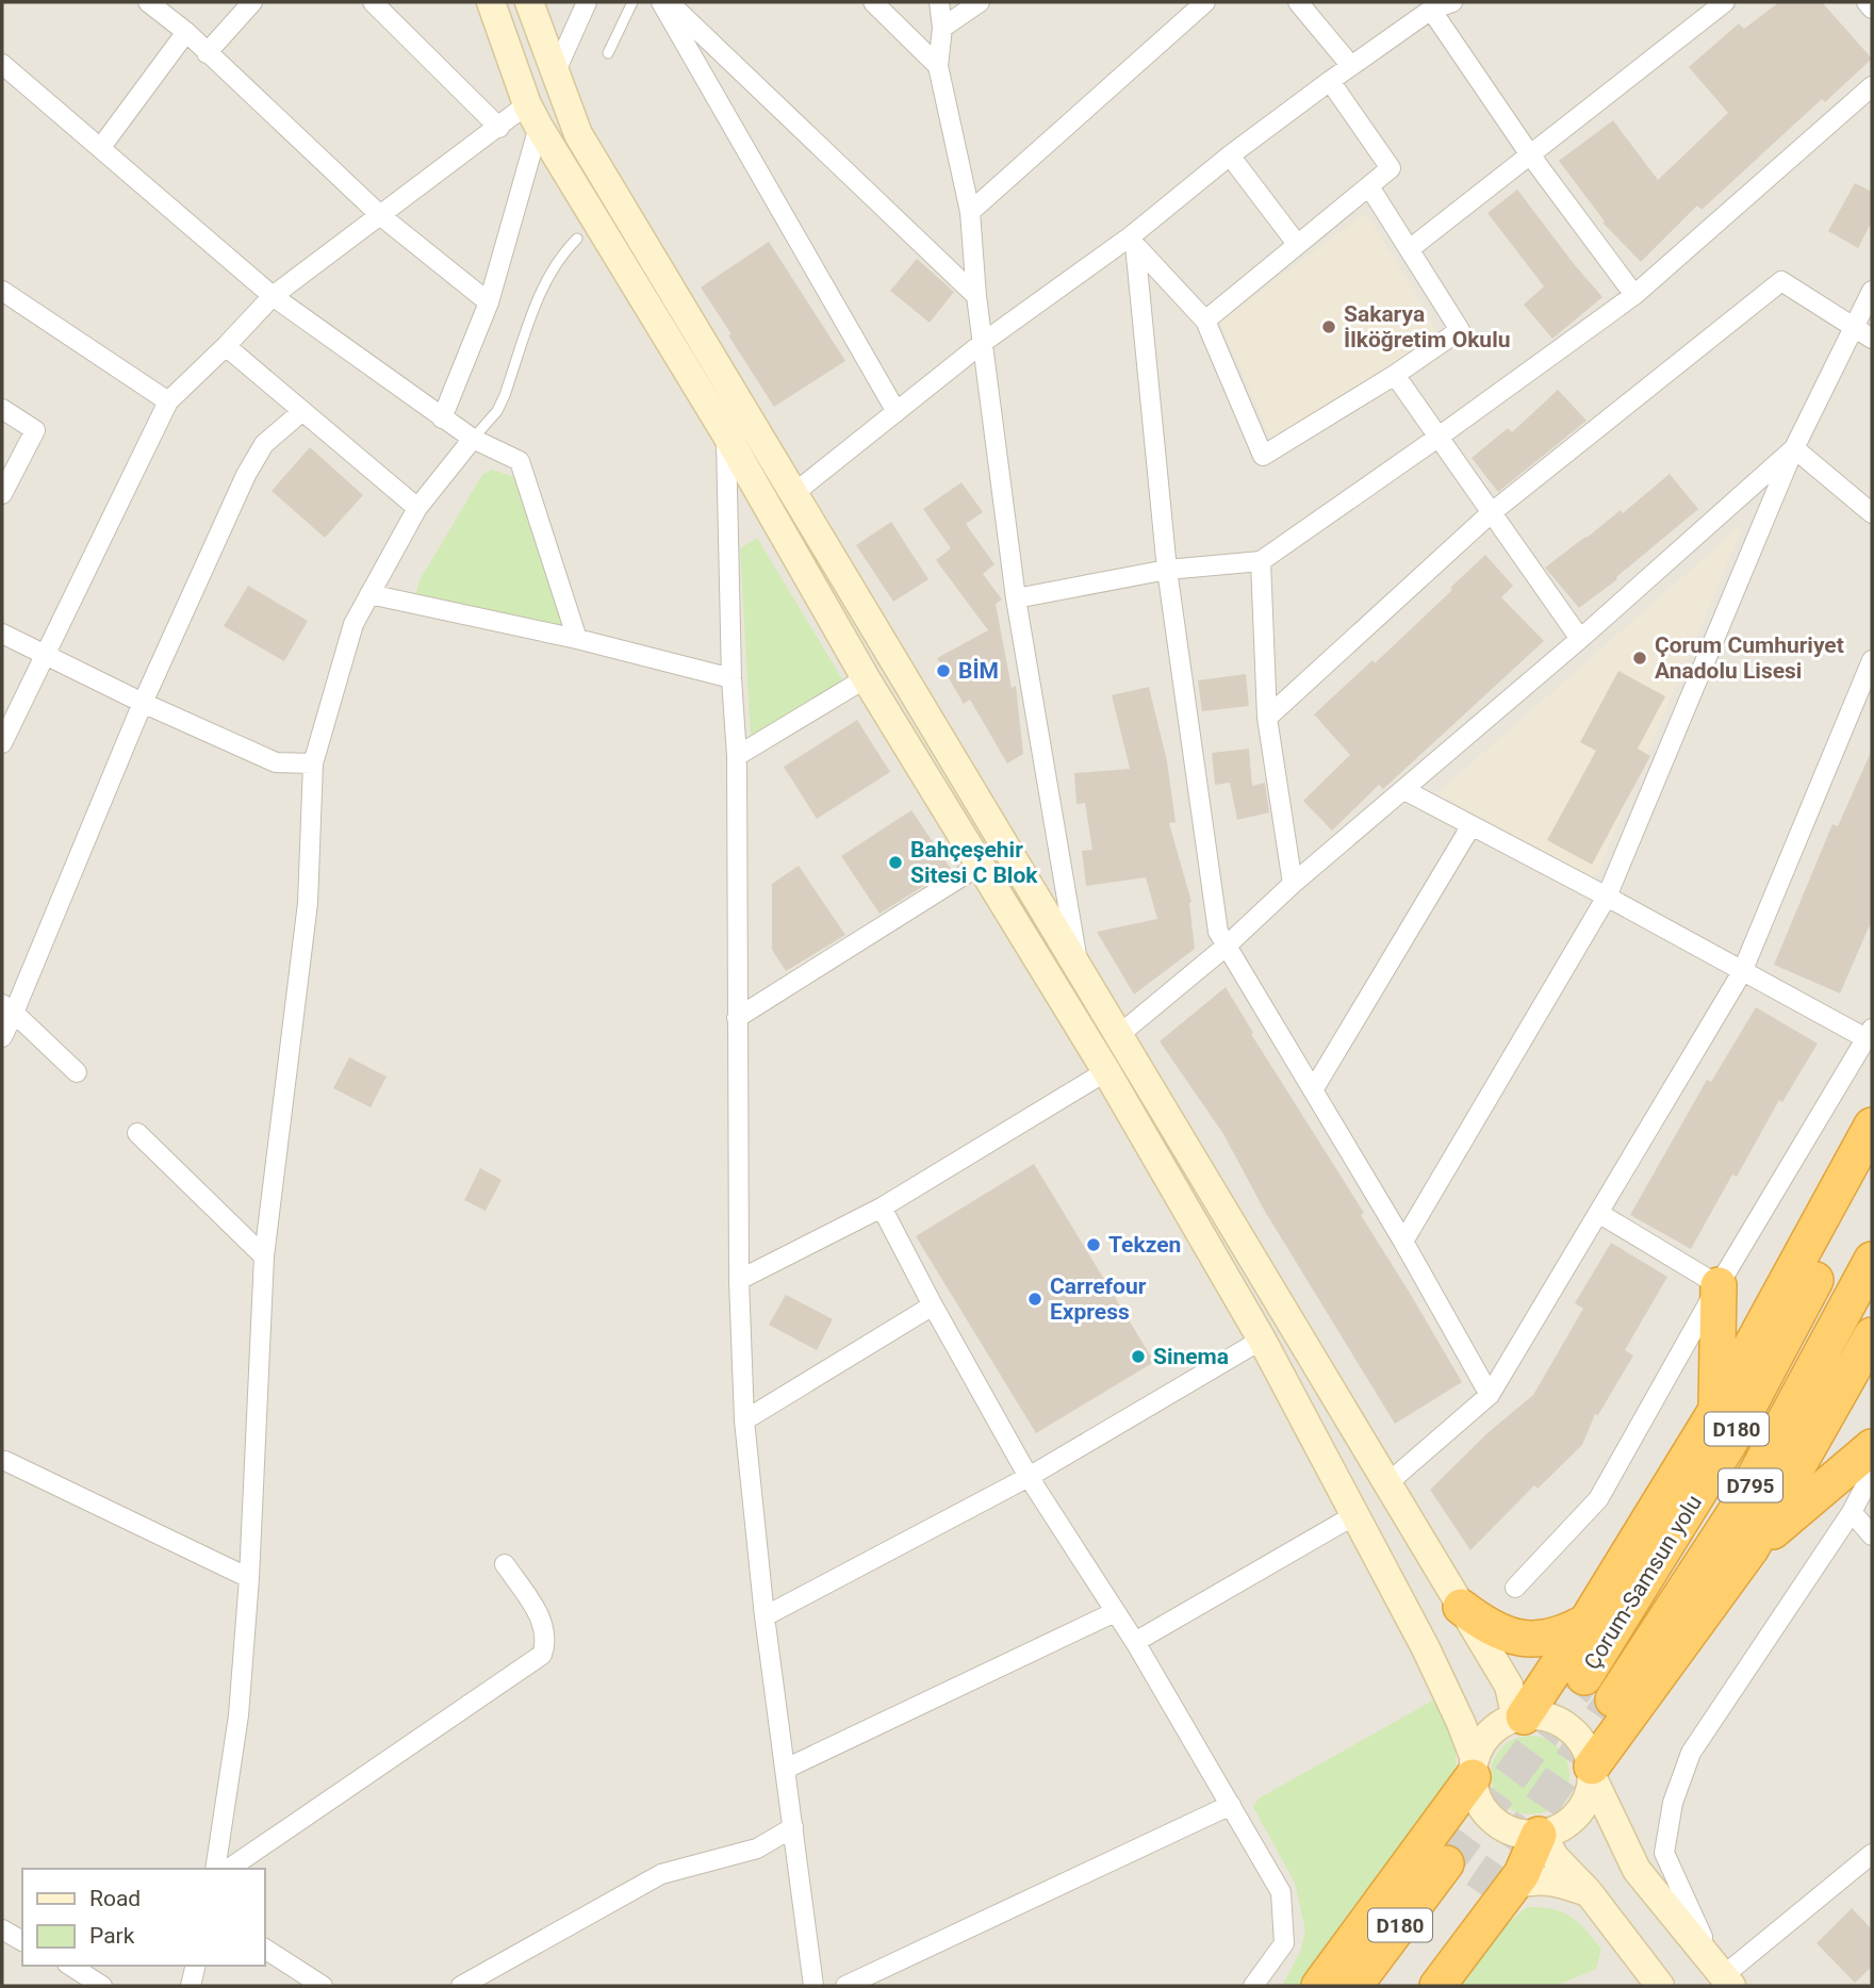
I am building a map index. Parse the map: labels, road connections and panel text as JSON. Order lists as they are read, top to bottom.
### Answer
{
  "streets": {
    "highway": ["D180", "D795", "Çorum-Samsun yolu"]
  },
  "places": [
    "Sakarya İlköğretim Okulu",
    "Çorum Cumhuriyet Anadolu Lisesi",
    "BİM",
    "Bahçeşehir Sitesi C Blok",
    "Tekzen",
    "Carrefour Express",
    "Sinema"
  ],
  "legend": ["Road", "Park"]
}
